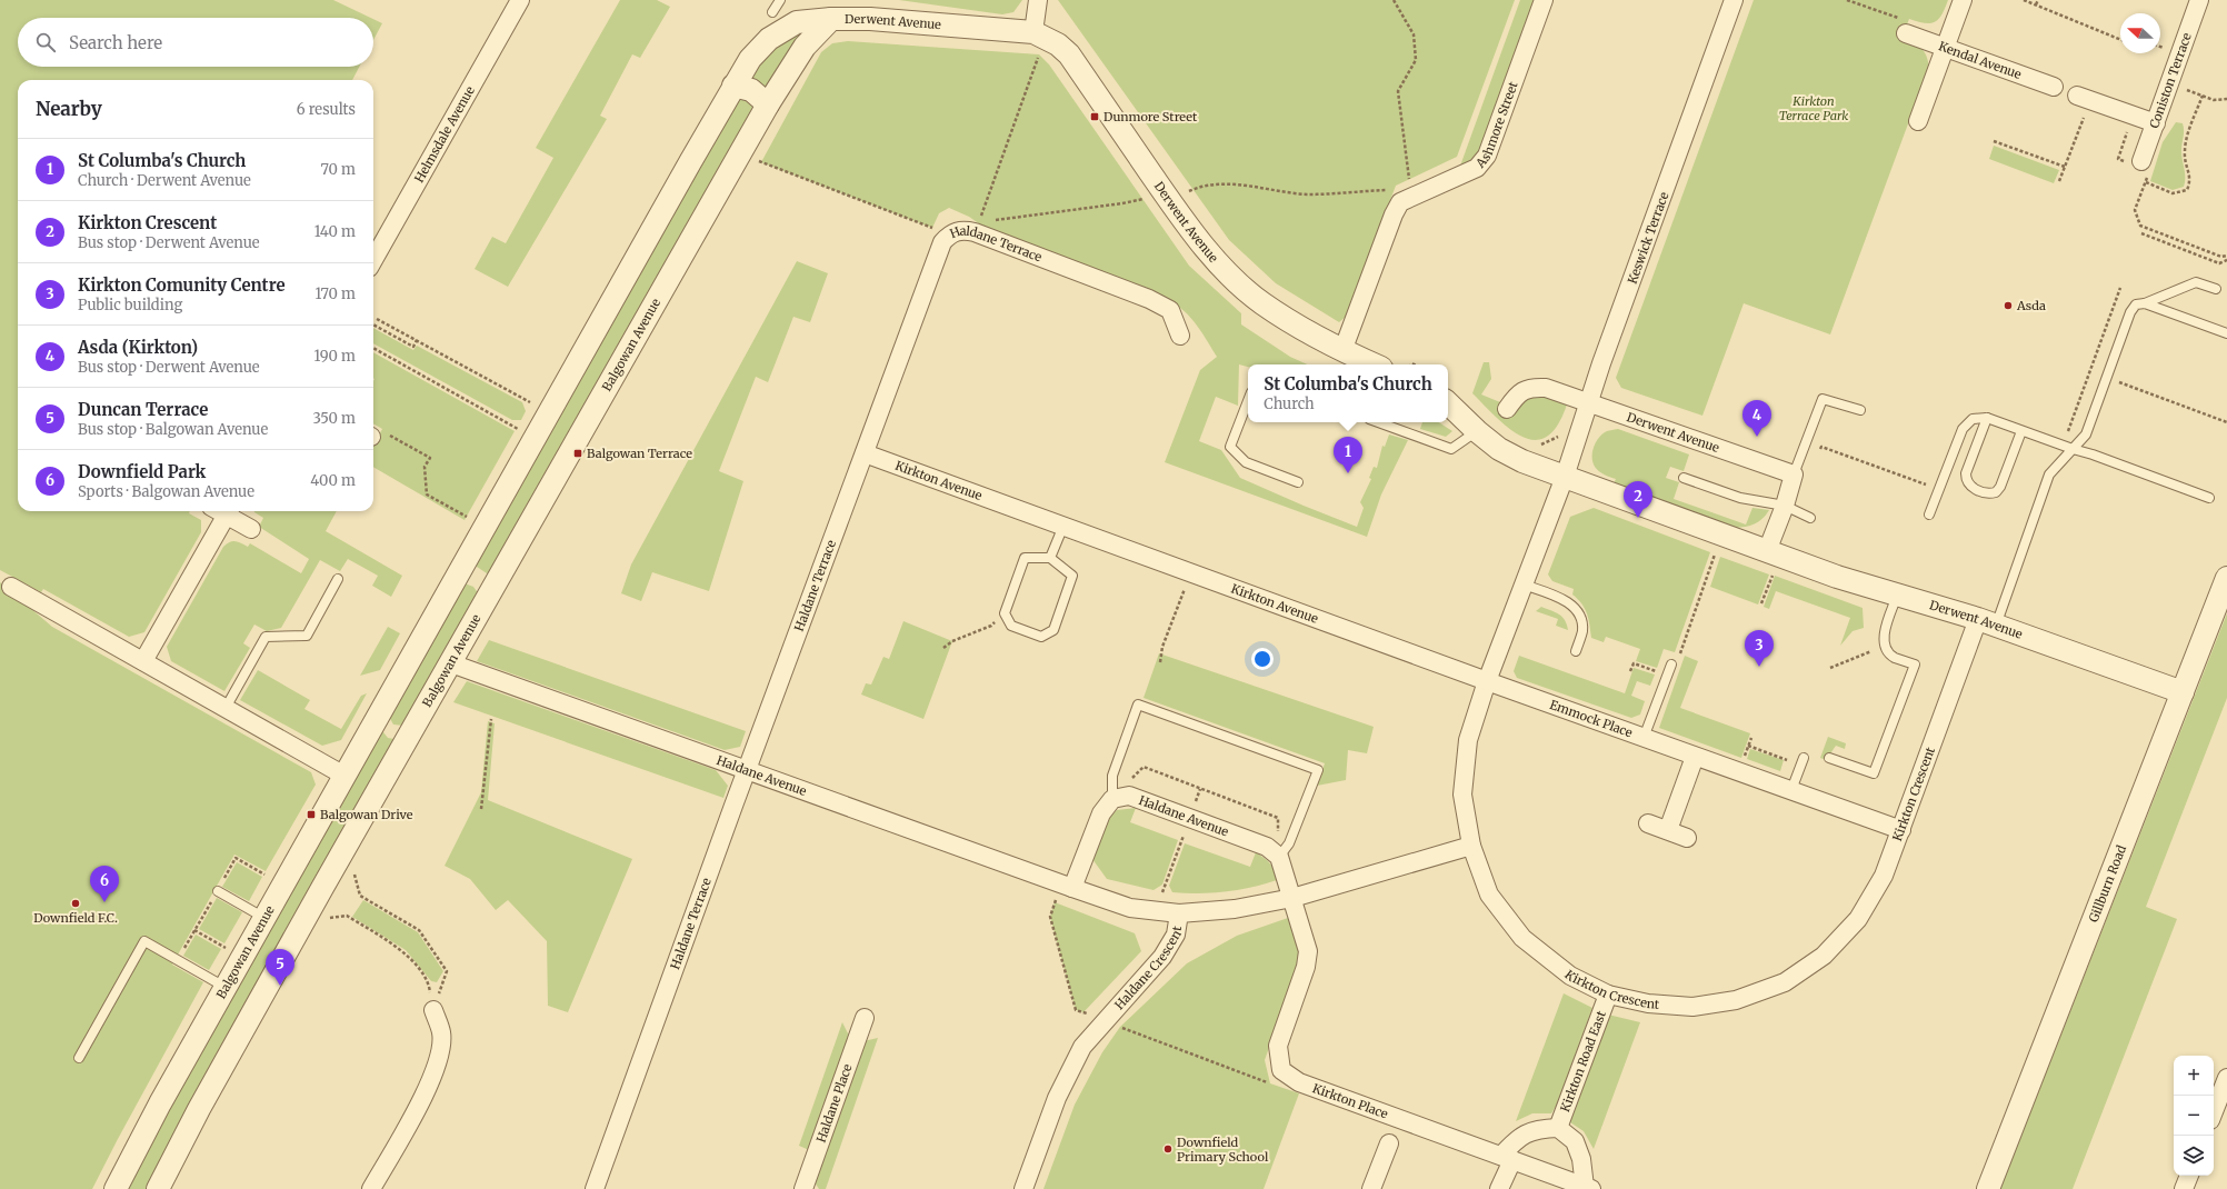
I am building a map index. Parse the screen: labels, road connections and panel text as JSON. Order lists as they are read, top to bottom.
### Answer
{
  "streets": {
    "street": [
      "Derwent Avenue",
      "Kendal Avenue",
      "Coniston Terrace",
      "Ashmore Street",
      "Helmsdale Avenue",
      "Keswick Terrace",
      "Haldane Terrace",
      "Balgowan Avenue",
      "Kirkton Avenue",
      "Emmock Place",
      "Haldane Avenue",
      "Kirkton Crescent",
      "Gillburn Road",
      "Haldane Crescent",
      "Kirkton Road East",
      "Kirkton Place",
      "Haldane Place"
    ]
  },
  "crossings": [
    ["Derwent Avenue", "Ashmore Street"],
    ["Derwent Avenue", "Keswick Terrace"],
    ["Derwent Avenue", "Balgowan Avenue"],
    ["Derwent Avenue", "Kirkton Crescent"],
    ["Derwent Avenue", "Gillburn Road"],
    ["Keswick Terrace", "Kirkton Crescent"],
    ["Haldane Terrace", "Kirkton Avenue"],
    ["Haldane Terrace", "Haldane Avenue"],
    ["Balgowan Avenue", "Haldane Avenue"],
    ["Kirkton Avenue", "Emmock Place"],
    ["Kirkton Avenue", "Kirkton Crescent"],
    ["Emmock Place", "Kirkton Crescent"],
    ["Haldane Avenue", "Haldane Crescent"],
    ["Kirkton Crescent", "Haldane Crescent"],
    ["Kirkton Crescent", "Kirkton Road East"],
    ["Haldane Crescent", "Kirkton Place"],
    ["Kirkton Road East", "Kirkton Place"]
  ],
  "parks": ["Kirkton Terrace Park"],
  "places": {
    "transit": ["Dunmore Street", "Balgowan Terrace", "Balgowan Drive"],
    "other": ["Asda", "Downfield F.C.", "Downfield Primary School"]
  },
  "north": "left",
  "page": {
    "search": "Search here",
    "heading": ["Nearby", "6 results"],
    "list": [
      {
        "mark": "1",
        "name": "St Columba's Church",
        "note": "Church · Derwent Avenue",
        "value": "70 m"
      },
      {
        "mark": "2",
        "name": "Kirkton Crescent",
        "note": "Bus stop · Derwent Avenue",
        "value": "140 m"
      },
      {
        "mark": "3",
        "name": "Kirkton Comunity Centre",
        "note": "Public building",
        "value": "170 m"
      },
      {
        "mark": "4",
        "name": "Asda (Kirkton)",
        "note": "Bus stop · Derwent Avenue",
        "value": "190 m"
      },
      {
        "mark": "5",
        "name": "Duncan Terrace",
        "note": "Bus stop · Balgowan Avenue",
        "value": "350 m"
      },
      {
        "mark": "6",
        "name": "Downfield Park",
        "note": "Sports · Balgowan Avenue",
        "value": "400 m"
      }
    ],
    "popup": ["St Columba's Church", "Church"],
    "pins": [
      "4",
      "1",
      "2",
      "3",
      "6",
      "5"
    ],
    "map_buttons": ["+", "−"]
  }
}
